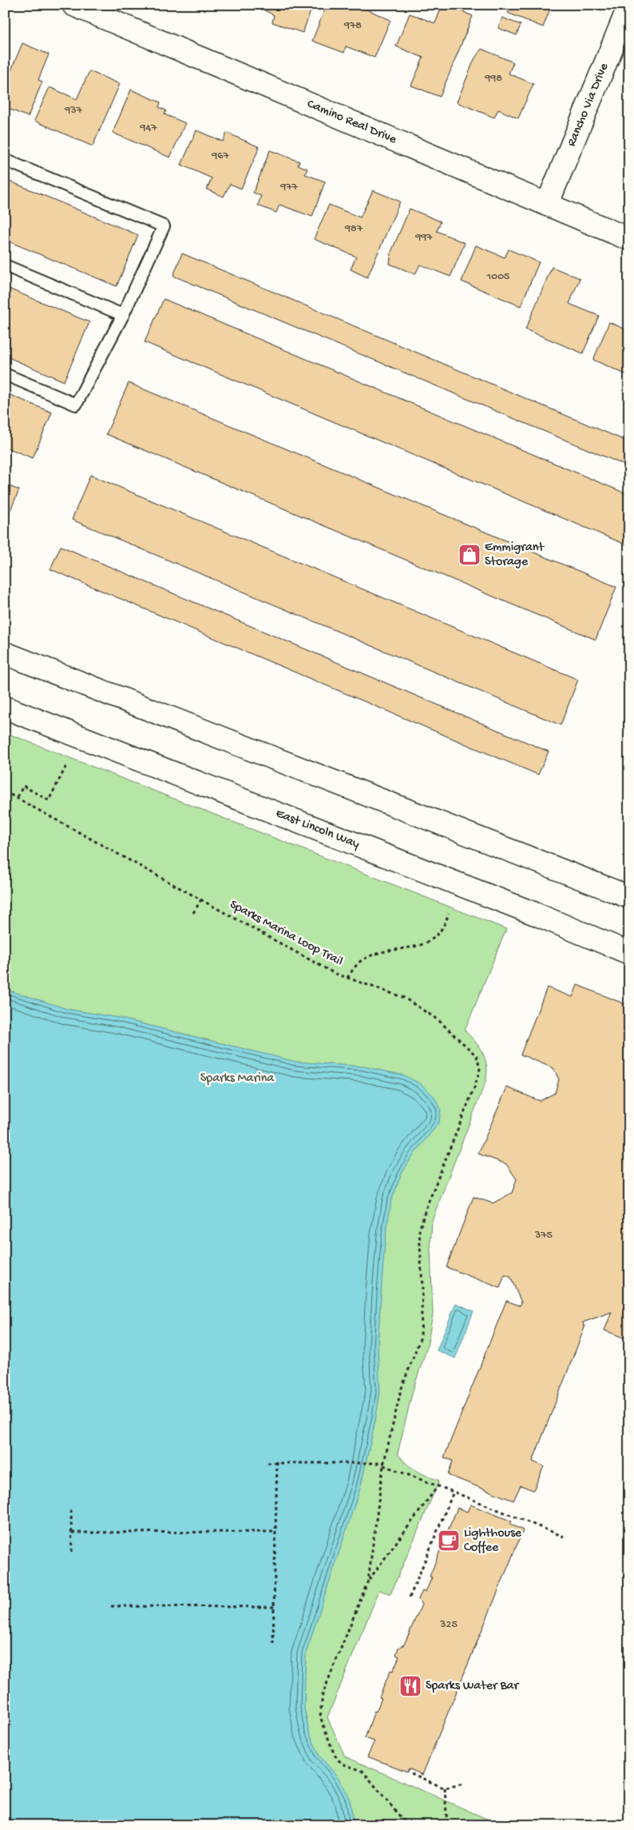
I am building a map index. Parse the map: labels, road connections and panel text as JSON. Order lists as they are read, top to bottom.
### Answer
{
  "streets": {
    "street": ["Rancho Via Drive", "Camino Real Drive", "East Lincoln Way"],
    "path": ["Sparks Marina Loop Trail"]
  },
  "crossings": [
    ["Rancho Via Drive", "Camino Real Drive"]
  ],
  "parks": ["Sparks Marina"],
  "places": {
    "shop": ["Emmigrant Storage"],
    "cafe": ["Lighthouse Coffee"],
    "restaurant": ["Sparks Water Bar"]
  },
  "house_numbers": [
    "978",
    "998",
    "937",
    "947",
    "967",
    "977",
    "987",
    "997",
    "1005",
    "375",
    "325"
  ]
}
